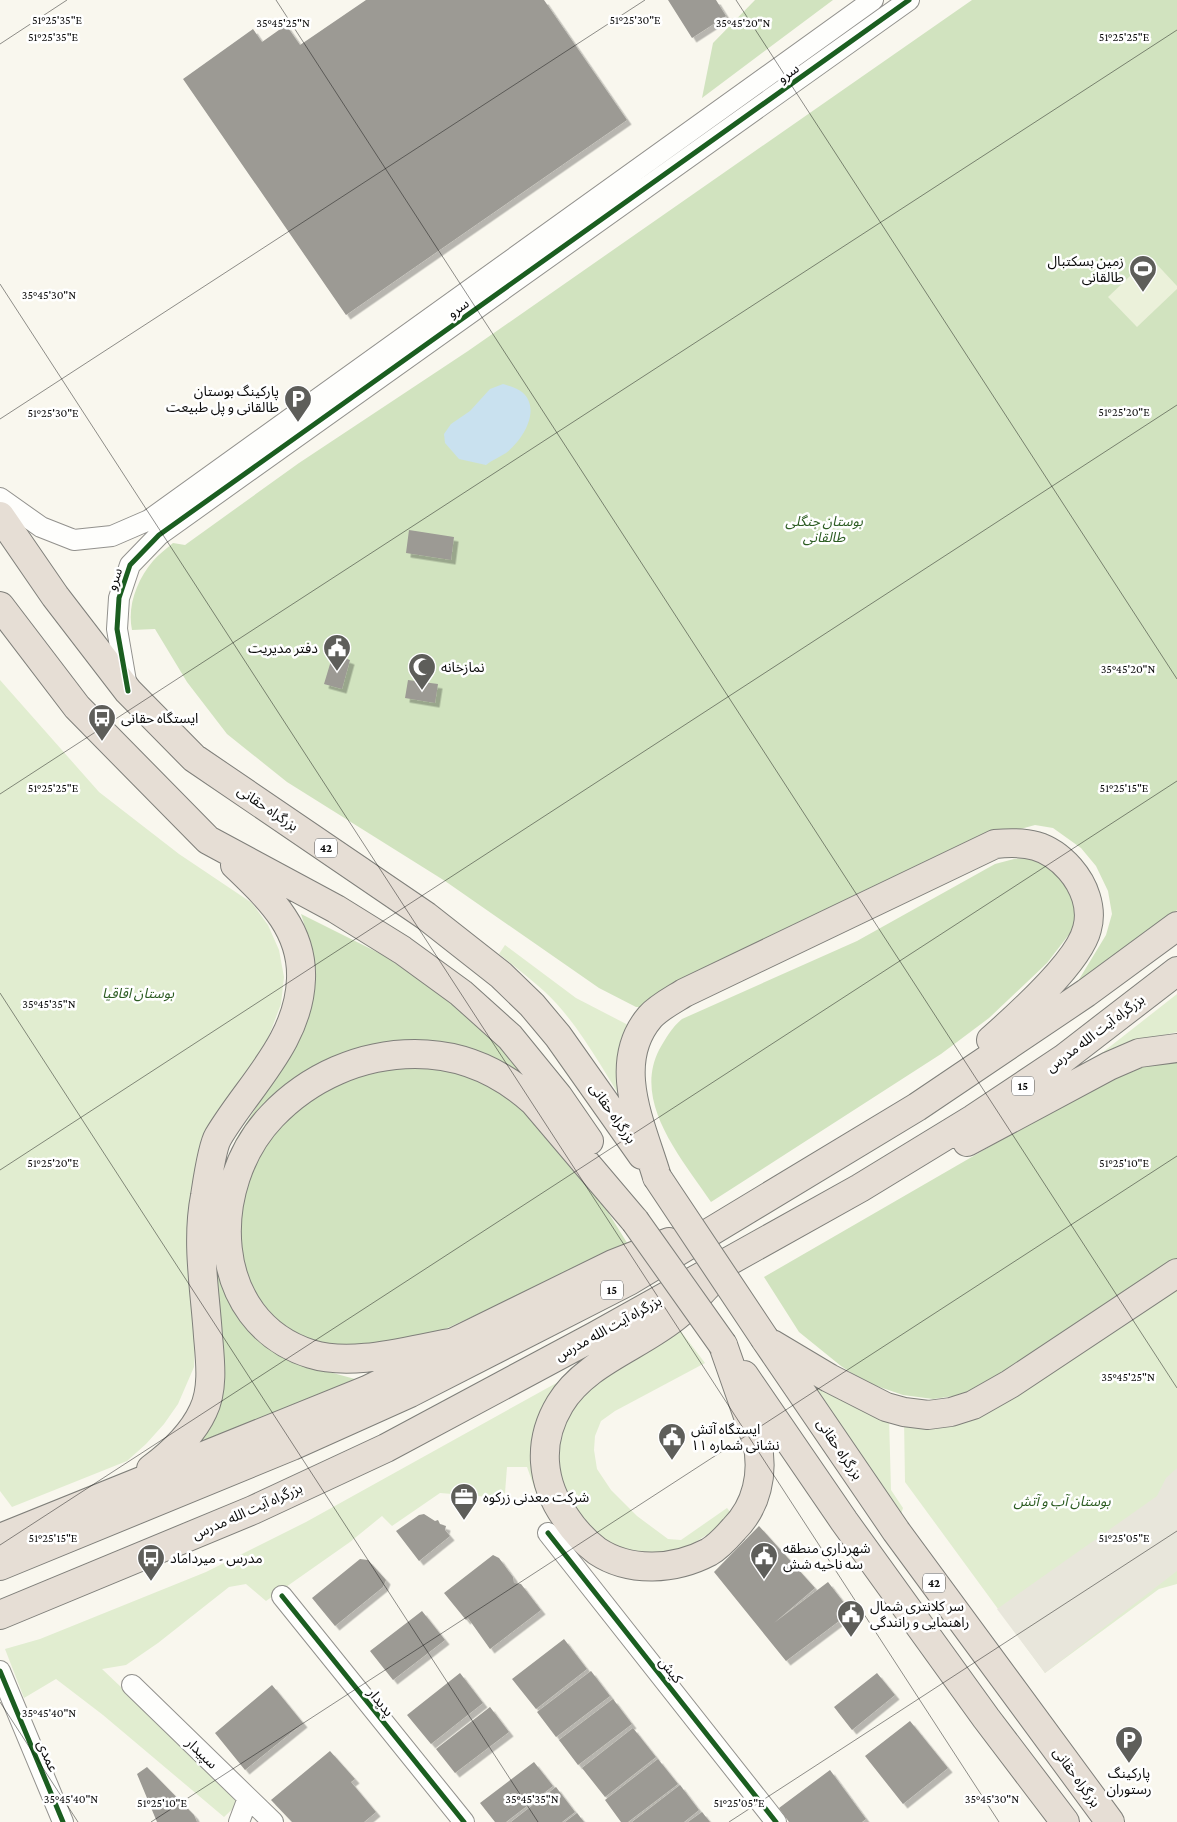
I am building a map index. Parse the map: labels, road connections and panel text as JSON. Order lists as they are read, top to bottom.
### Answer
{
  "streets": {
    "highway": [
      "بزرگراه حقانی",
      "42",
      "بزرگراه آیت الله مدرس",
      "15"
    ],
    "street": [
      "سرو",
      "کیش",
      "پدیدار",
      "سپیدار",
      "عمدی"
    ]
  },
  "crossings": [
    ["سرو", "بزرگراه حقانی"]
  ],
  "parks": ["بوستان جنگلی طالقانی", "بوستان اقاقیا", "بوستان آب و آتش"],
  "places": {
    "sports": ["زمین بسکتبال طالقانی"],
    "parking": ["پارکینگ بوستان طالقانی و پل طبیعت", "پارکینگ رستوران"],
    "public building": [
      "دفتر مدیریت",
      "ایستگاه آتش نشانی شماره ۱۱",
      "شهرداری منطقه سه ناحیه شش",
      "سر کلانتری شمال راهنمایی و رانندگی"
    ],
    "mosque": ["نمازخانه"],
    "bus stop": ["ایستگاه حقانی", "مدرس - میرداماد"],
    "office": ["شرکت معدنی زرکوه"]
  },
  "coordinates": [
    "51°25'35\"E",
    "51°25'30\"E",
    "35°45'25\"N",
    "35°45'20\"N",
    "51°25'25\"E",
    "35°45'30\"N",
    "51°25'20\"E",
    "51°25'15\"E",
    "35°45'35\"N",
    "51°25'10\"E",
    "51°25'05\"E",
    "35°45'40\"N"
  ]
}
